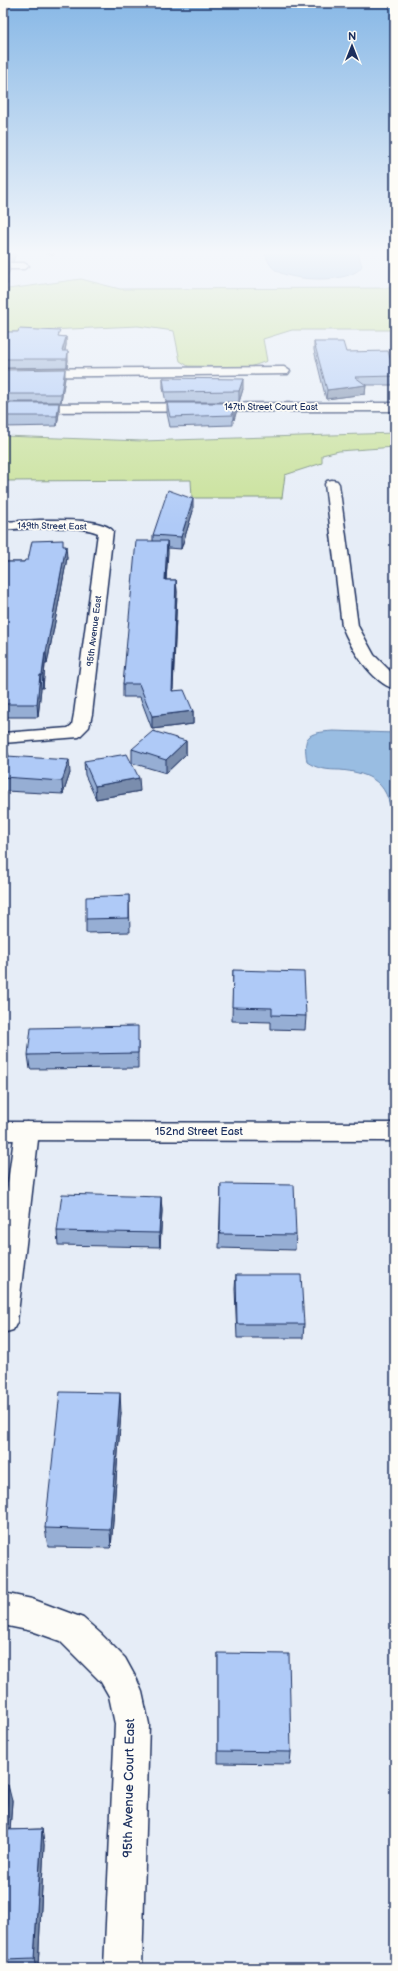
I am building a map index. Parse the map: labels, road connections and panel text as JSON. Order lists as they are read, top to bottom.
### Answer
{
  "streets": {
    "street": [
      "147th Street Court East",
      "149th Street East",
      "95th Avenue East",
      "152nd Street East",
      "95th Avenue Court East"
    ]
  },
  "crossings": [
    ["149th Street East", "95th Avenue East"]
  ],
  "north": "top"
}
